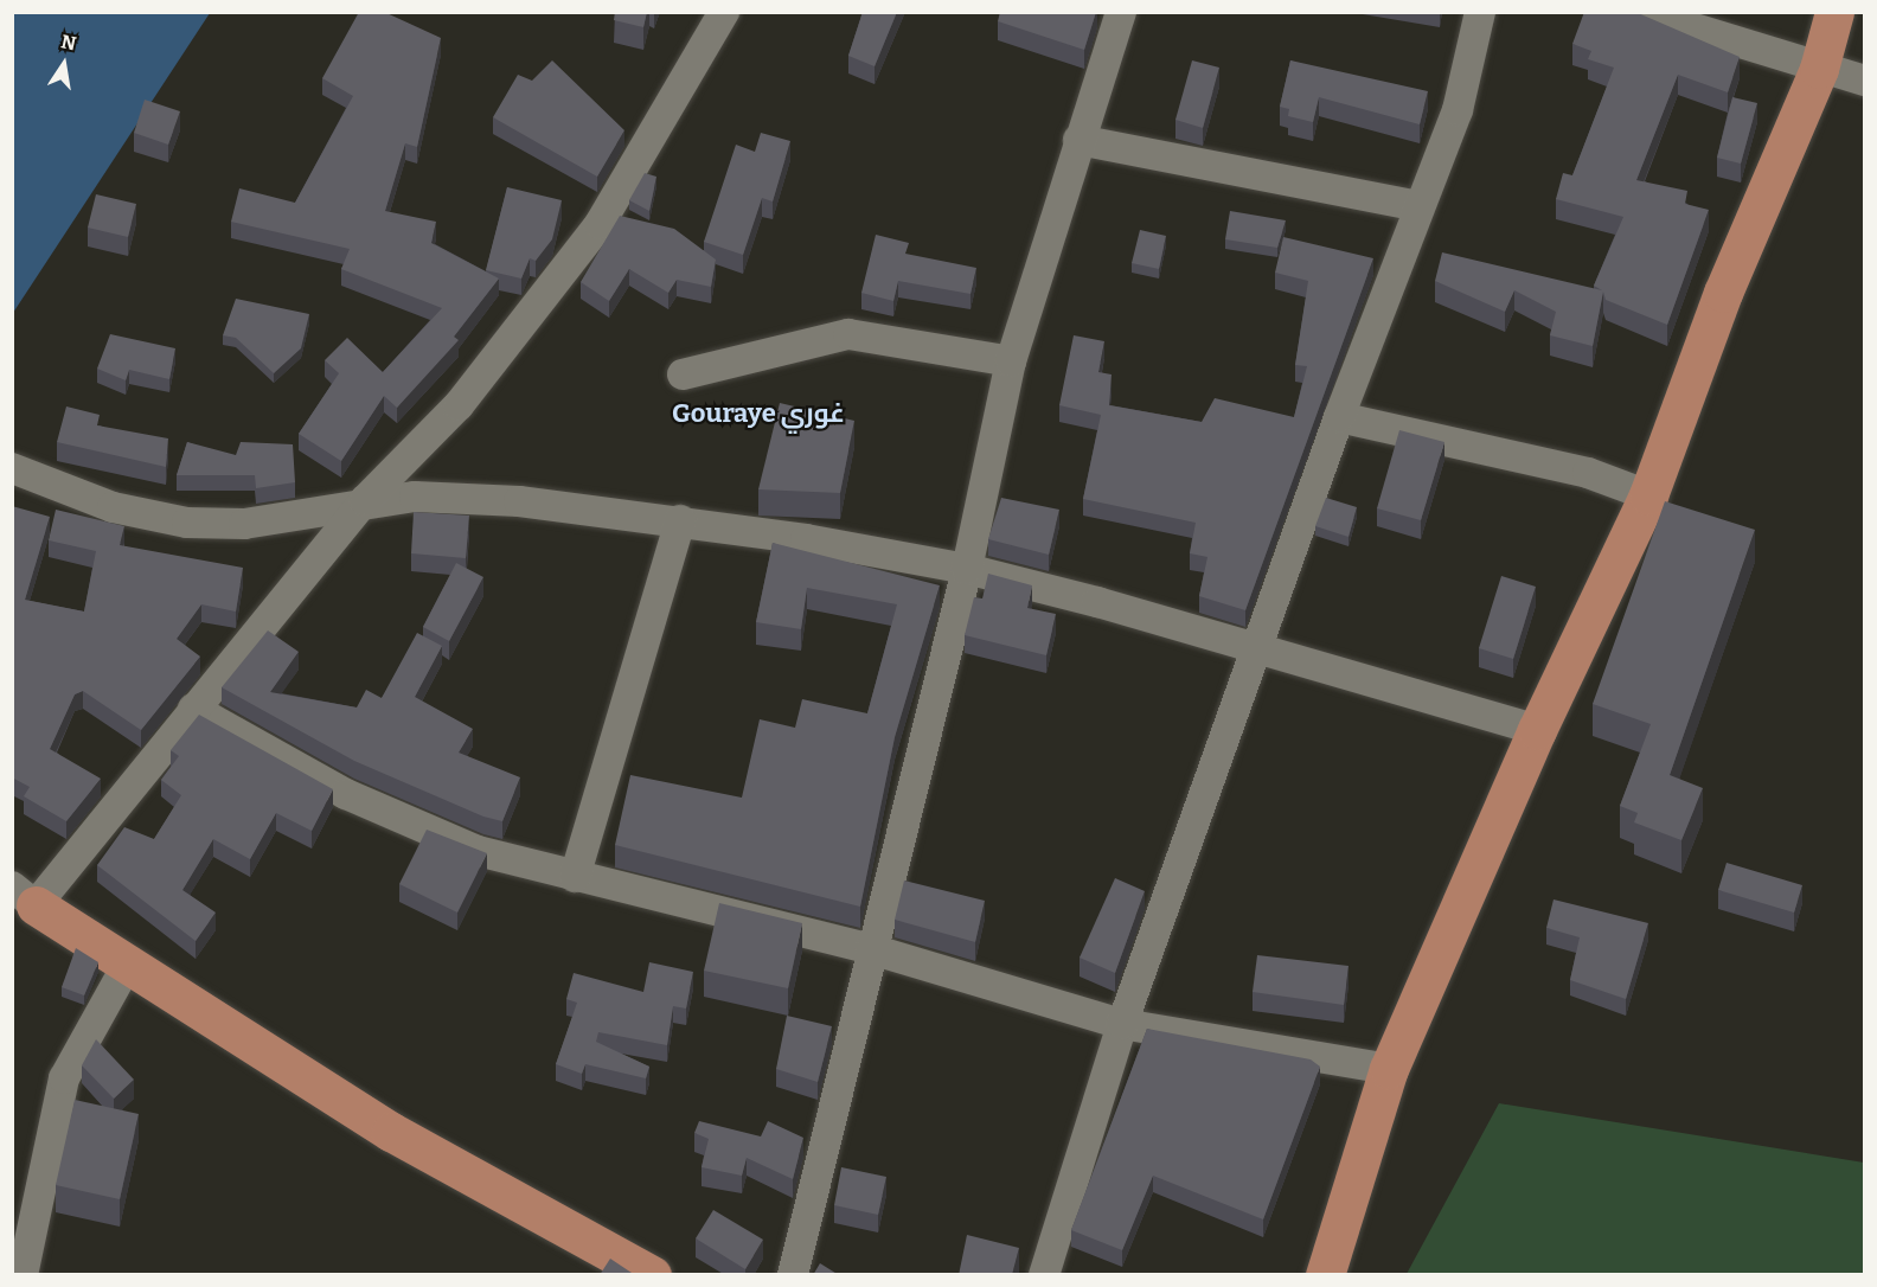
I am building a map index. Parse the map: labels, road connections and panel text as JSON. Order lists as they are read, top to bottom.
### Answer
{
  "districts": ["Gouraye غوري"],
  "north": "top"
}
